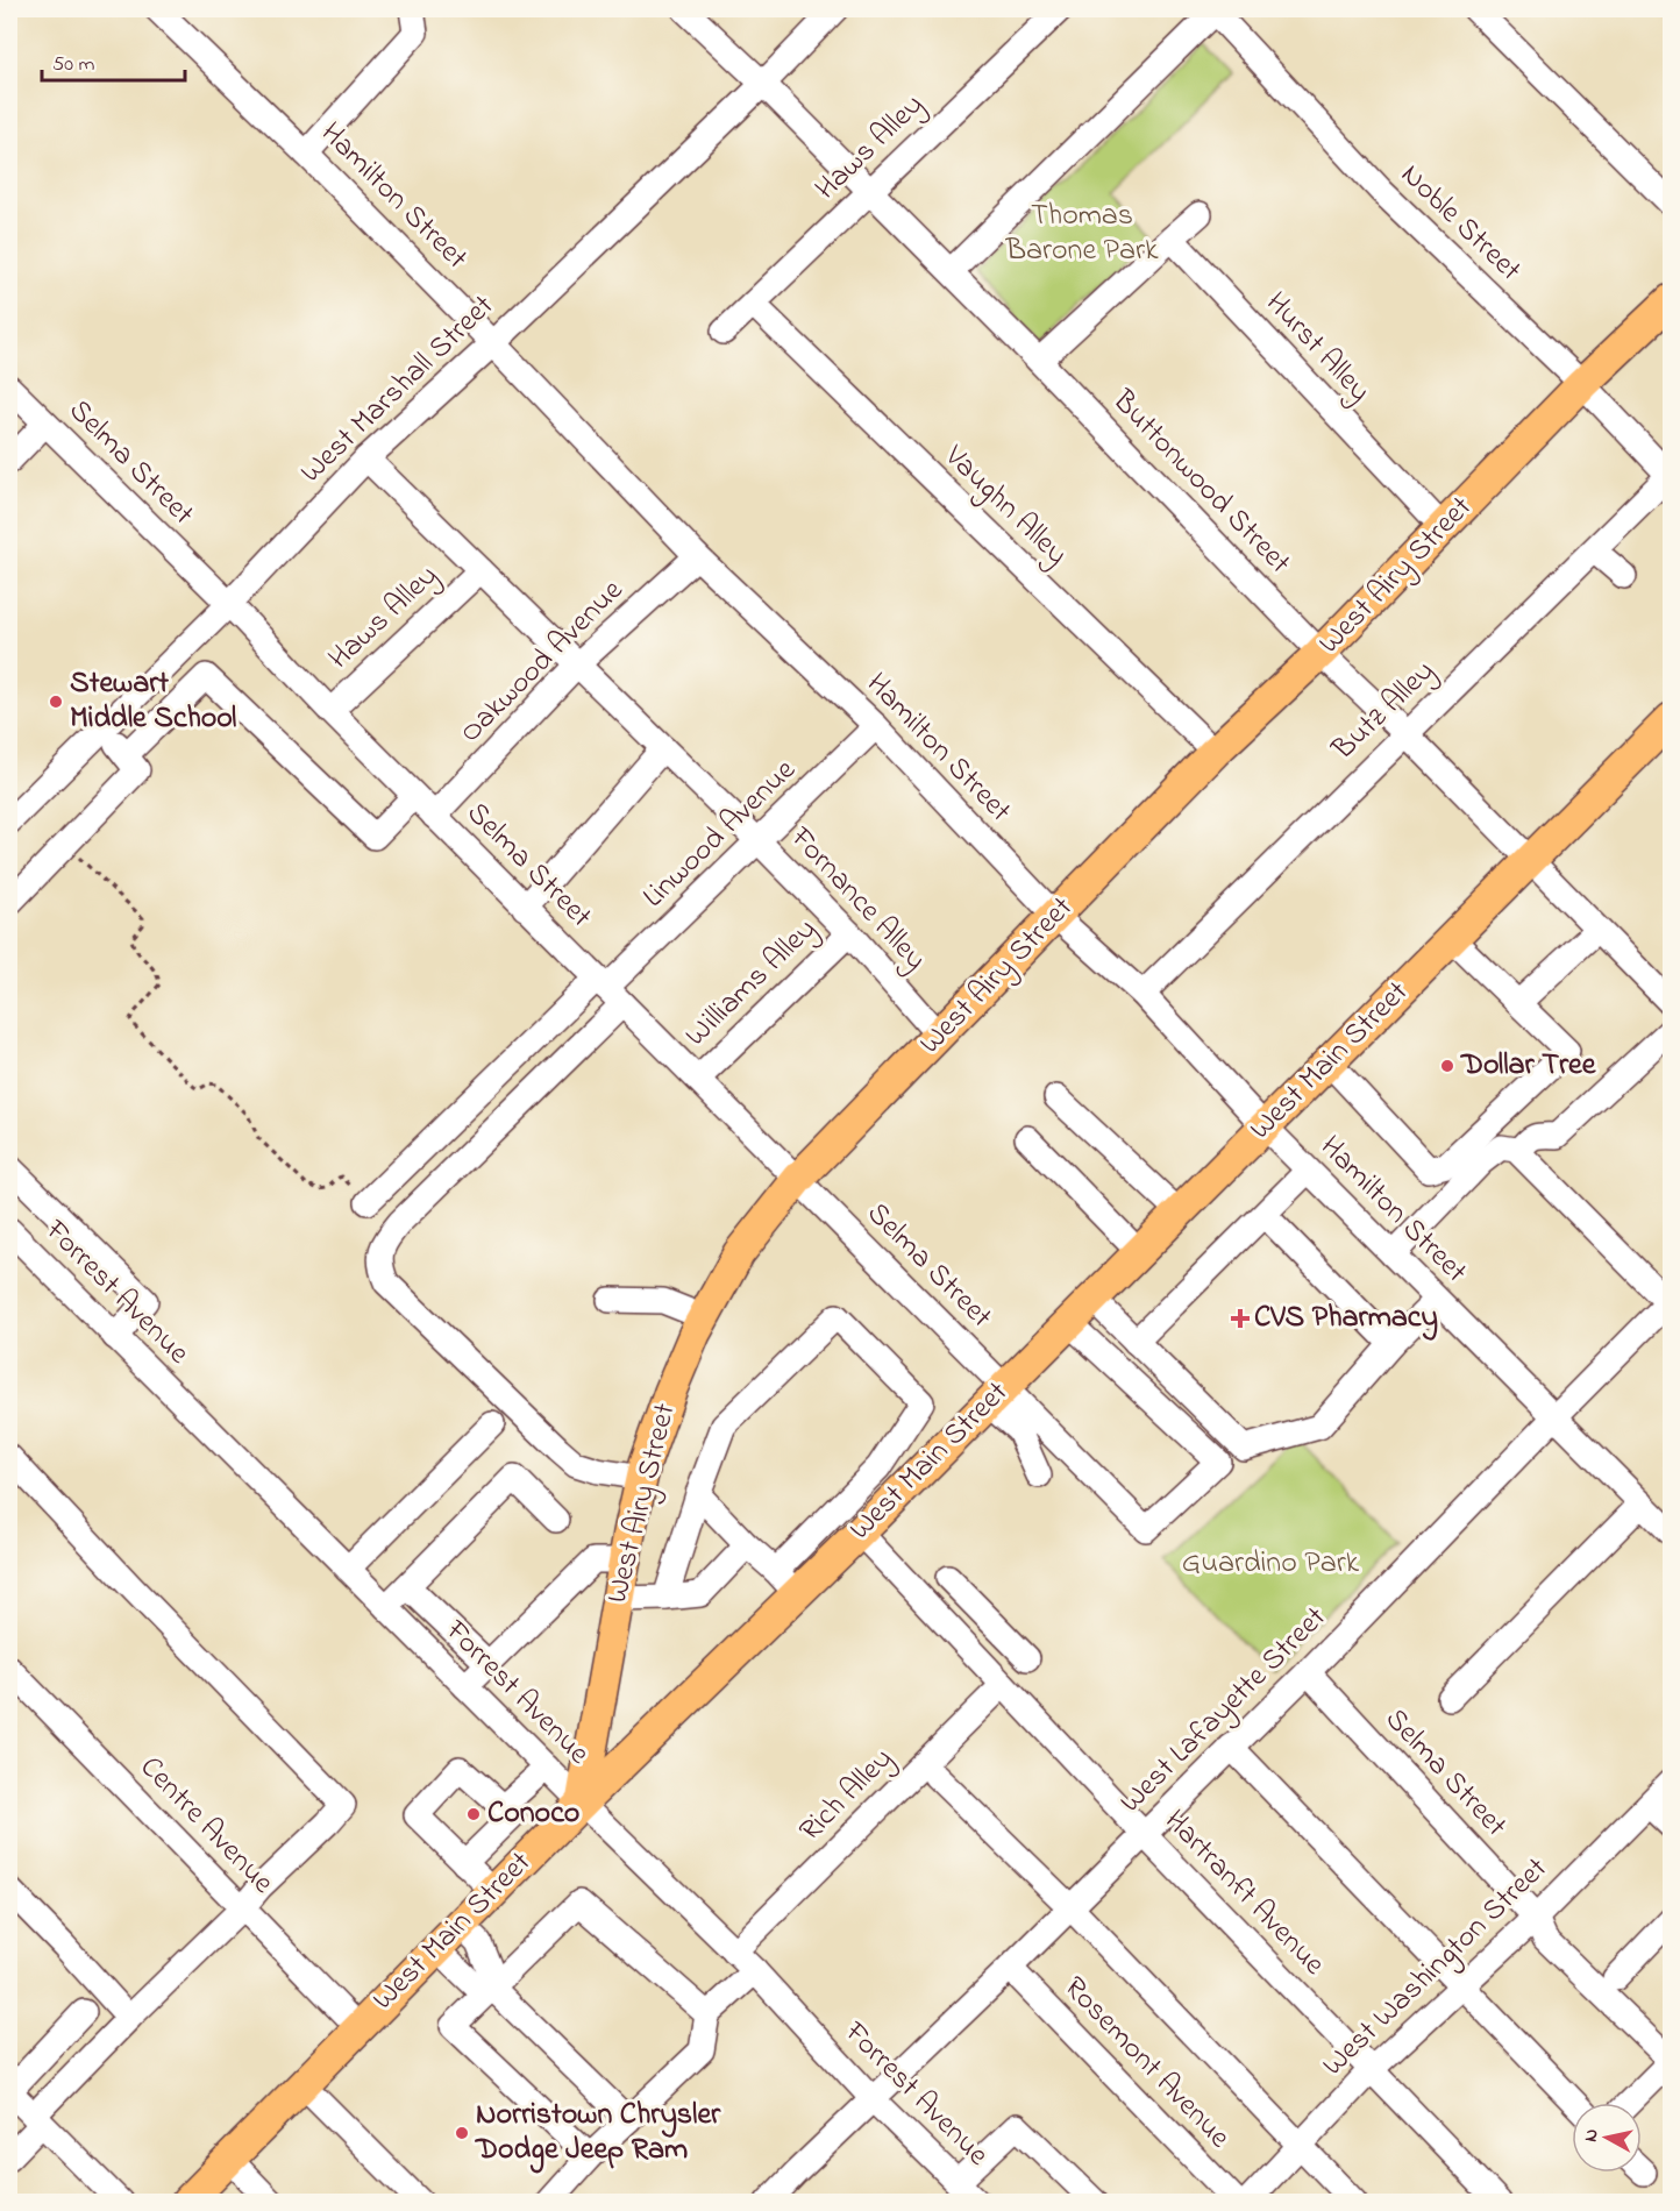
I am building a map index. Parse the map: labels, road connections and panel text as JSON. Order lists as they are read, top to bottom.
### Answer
{
  "streets": {
    "main road": ["West Airy Street", "West Main Street"],
    "street": [
      "Haws Alley",
      "Hamilton Street",
      "Noble Street",
      "Hurst Alley",
      "West Marshall Street",
      "Selma Street",
      "Buttonwood Street",
      "Vaughn Alley",
      "Oakwood Avenue",
      "Butz Alley",
      "Linwood Avenue",
      "Fornance Alley",
      "Williams Alley",
      "Forrest Avenue",
      "West Lafayette Street",
      "Rich Alley",
      "Centre Avenue",
      "Hartranft Avenue",
      "West Washington Street",
      "Rosemont Avenue"
    ]
  },
  "crossings": [
    ["Haws Alley", "Selma Street"],
    ["Haws Alley", "Buttonwood Street"],
    ["Haws Alley", "Vaughn Alley"],
    ["Haws Alley", "Fornance Alley"],
    ["Hamilton Street", "West Marshall Street"],
    ["Hamilton Street", "West Airy Street"],
    ["Hamilton Street", "Oakwood Avenue"],
    ["Hamilton Street", "Butz Alley"],
    ["Hamilton Street", "Linwood Avenue"],
    ["Hamilton Street", "West Main Street"],
    ["Hamilton Street", "West Lafayette Street"],
    ["Noble Street", "West Airy Street"],
    ["Noble Street", "Butz Alley"],
    ["Hurst Alley", "West Airy Street"],
    ["West Marshall Street", "Selma Street"],
    ["West Marshall Street", "Buttonwood Street"],
    ["West Marshall Street", "Fornance Alley"],
    ["Selma Street", "West Airy Street"],
    ["Selma Street", "Oakwood Avenue"],
    ["Selma Street", "Linwood Avenue"],
    ["Selma Street", "Williams Alley"],
    ["Selma Street", "West Main Street"],
    ["Selma Street", "West Lafayette Street"],
    ["Selma Street", "West Washington Street"],
    ["Buttonwood Street", "West Airy Street"],
    ["Buttonwood Street", "Butz Alley"],
    ["Buttonwood Street", "West Main Street"],
    ["Vaughn Alley", "West Airy Street"],
    ["West Airy Street", "Fornance Alley"],
    ["West Airy Street", "West Main Street"],
    ["West Airy Street", "Forrest Avenue"],
    ["Oakwood Avenue", "Fornance Alley"],
    ["Linwood Avenue", "Fornance Alley"],
    ["Fornance Alley", "Williams Alley"],
    ["West Main Street", "Forrest Avenue"],
    ["West Main Street", "Centre Avenue"],
    ["West Main Street", "Hartranft Avenue"],
    ["Forrest Avenue", "West Lafayette Street"],
    ["Forrest Avenue", "Rich Alley"],
    ["West Lafayette Street", "Hartranft Avenue"],
    ["West Lafayette Street", "Rosemont Avenue"],
    ["Rich Alley", "Hartranft Avenue"],
    ["Hartranft Avenue", "West Washington Street"]
  ],
  "parks": ["Thomas Barone Park", "Guardino Park"],
  "places": {
    "other": [
      "Stewart Middle School",
      "Dollar Tree",
      "Conoco",
      "Norristown Chrysler Dodge Jeep Ram"
    ],
    "health": ["CVS Pharmacy"]
  },
  "scale_bar": "50 m",
  "north": "left"
}
